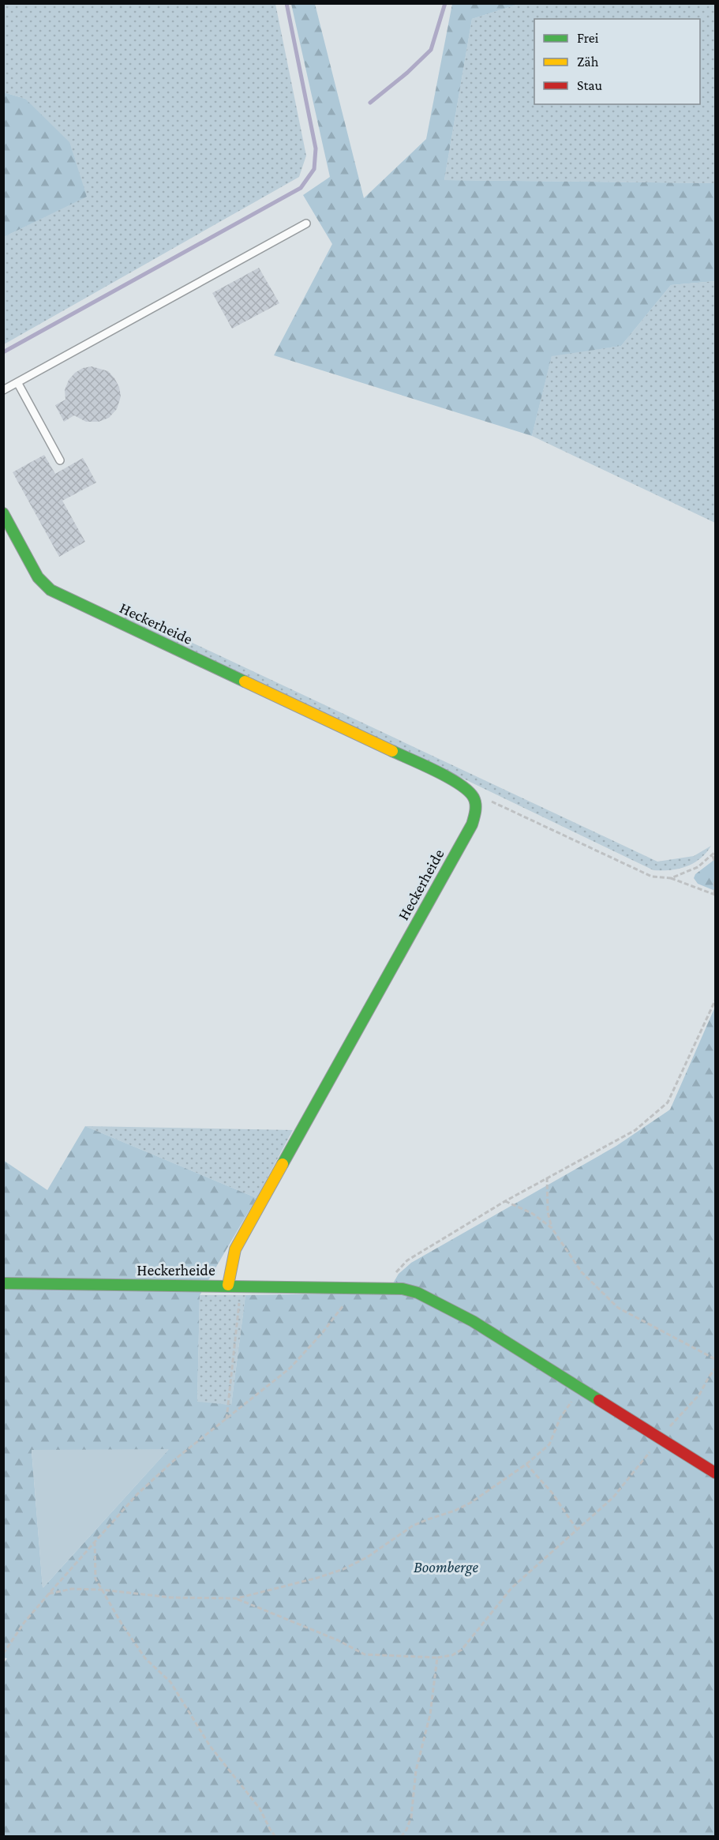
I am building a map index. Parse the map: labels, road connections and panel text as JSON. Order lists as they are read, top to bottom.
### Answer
{
  "streets": {
    "street": ["Heckerheide"]
  },
  "parks": ["Boomberge"],
  "legend": ["Frei", "Zäh", "Stau"]
}
